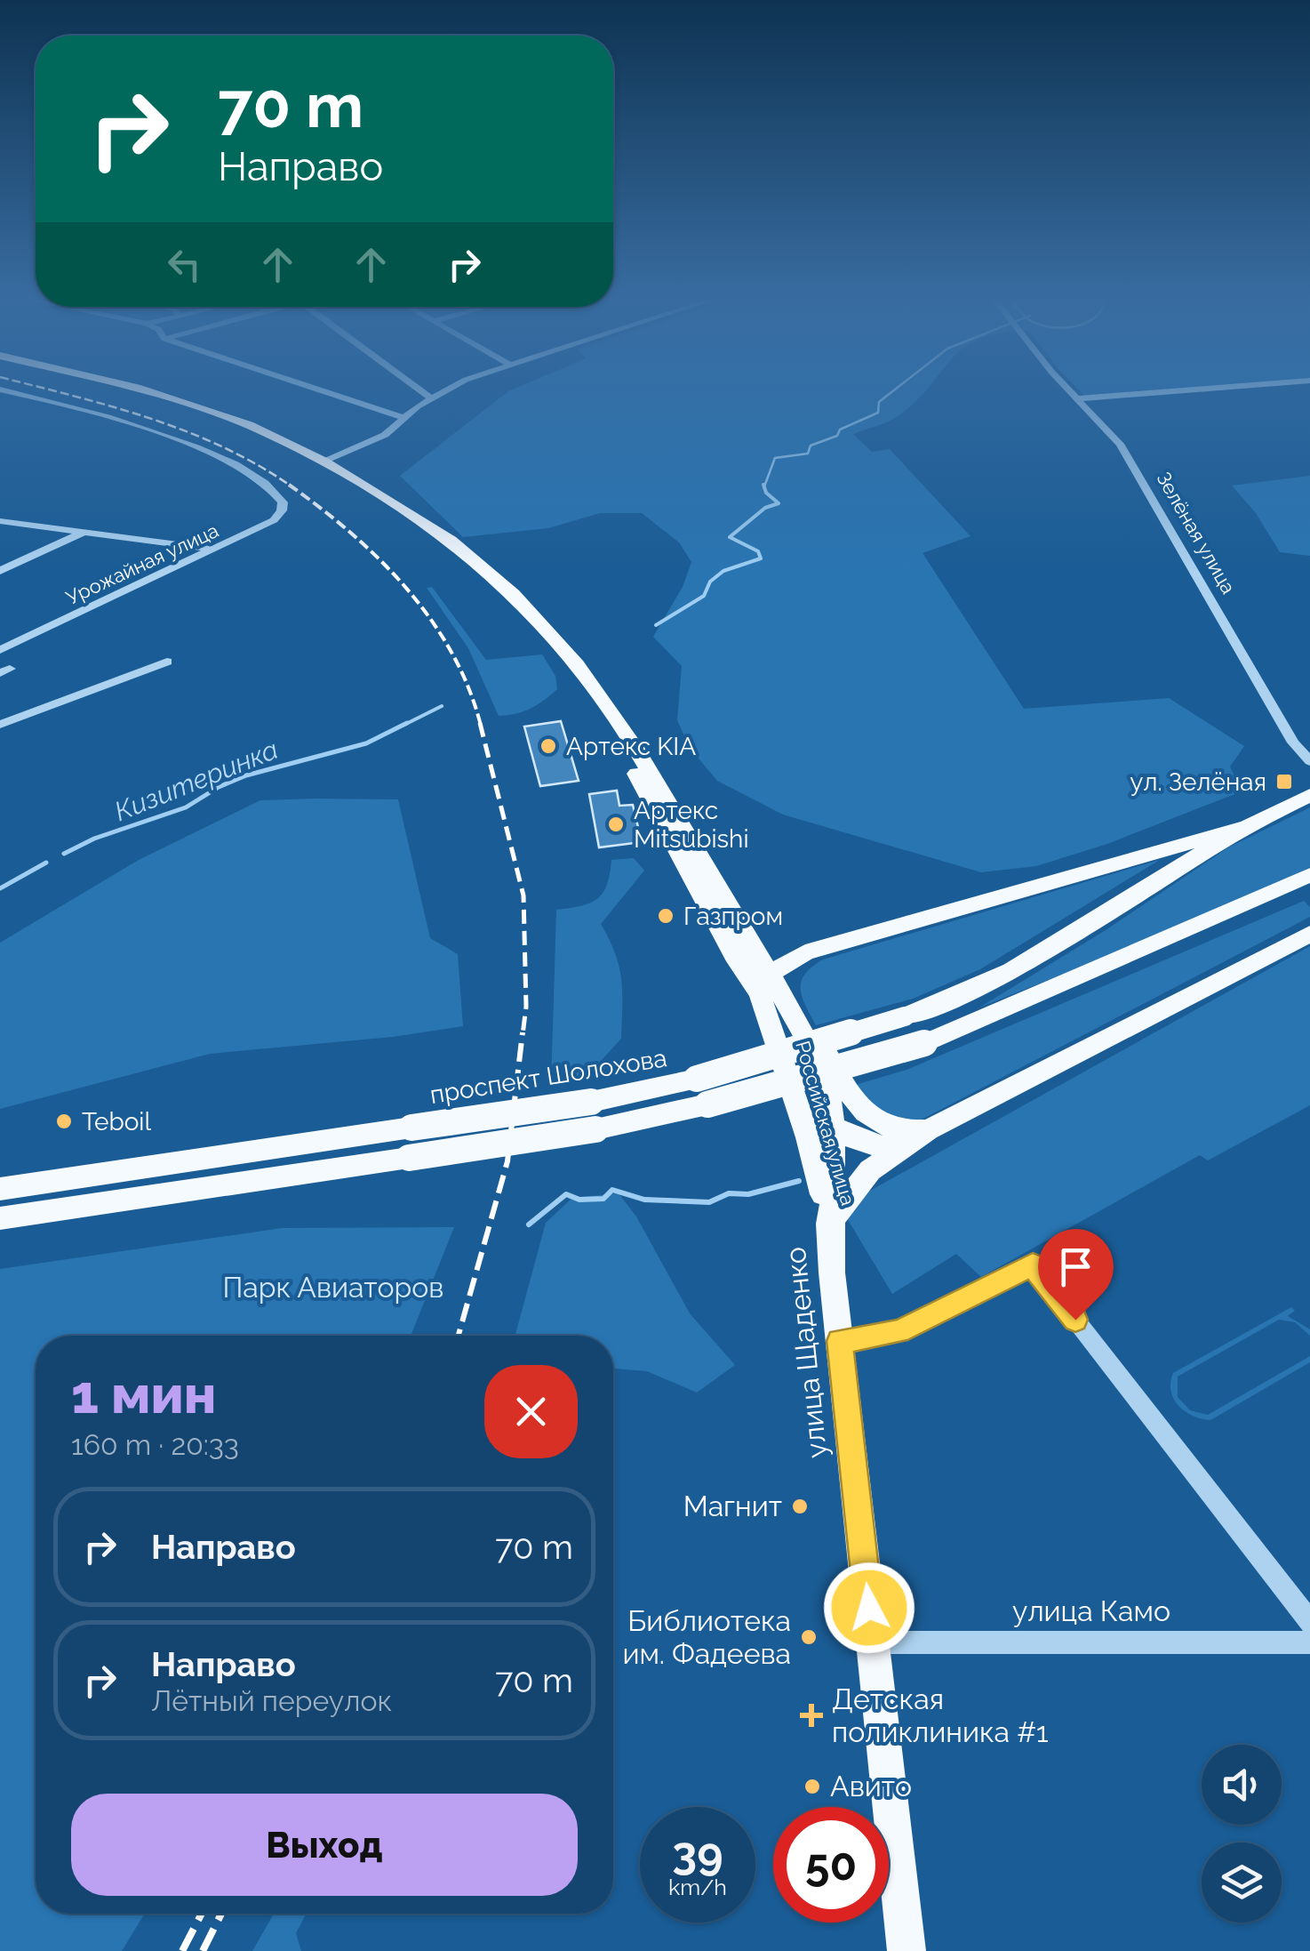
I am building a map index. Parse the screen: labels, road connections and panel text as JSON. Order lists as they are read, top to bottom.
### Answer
{
  "streets": {
    "main road": ["проспект Шолохова", "Российская улица", "улица Щаденко"],
    "street": ["Зелёная улица", "Урожайная улица", "улица Камо"]
  },
  "crossings": [
    ["Российская улица", "улица Щаденко"],
    ["улица Щаденко", "улица Камо"]
  ],
  "water": ["Кизитеринка"],
  "parks": ["Парк Авиаторов"],
  "places": {
    "other": [
      "Артекс KIA",
      "Артекс Mitsubishi",
      "Газпром",
      "Teboil",
      "Магнит",
      "Библиотека им. Фадеева",
      "Авито"
    ],
    "transit": ["ул. Зелёная"],
    "health": ["Детская поликлиника #1"]
  },
  "page": {
    "turn": ["70 m", "Направо"],
    "heading": ["1 мин", "160 m · 20:33"],
    "list": [
      {
        "name": "Направо",
        "value": "70 m"
      },
      {
        "name": "Направо",
        "note": "Лётный переулок",
        "value": "70 m"
      }
    ],
    "buttons": "Выход",
    "speed": "39 km/h",
    "limit": "50"
  }
}
